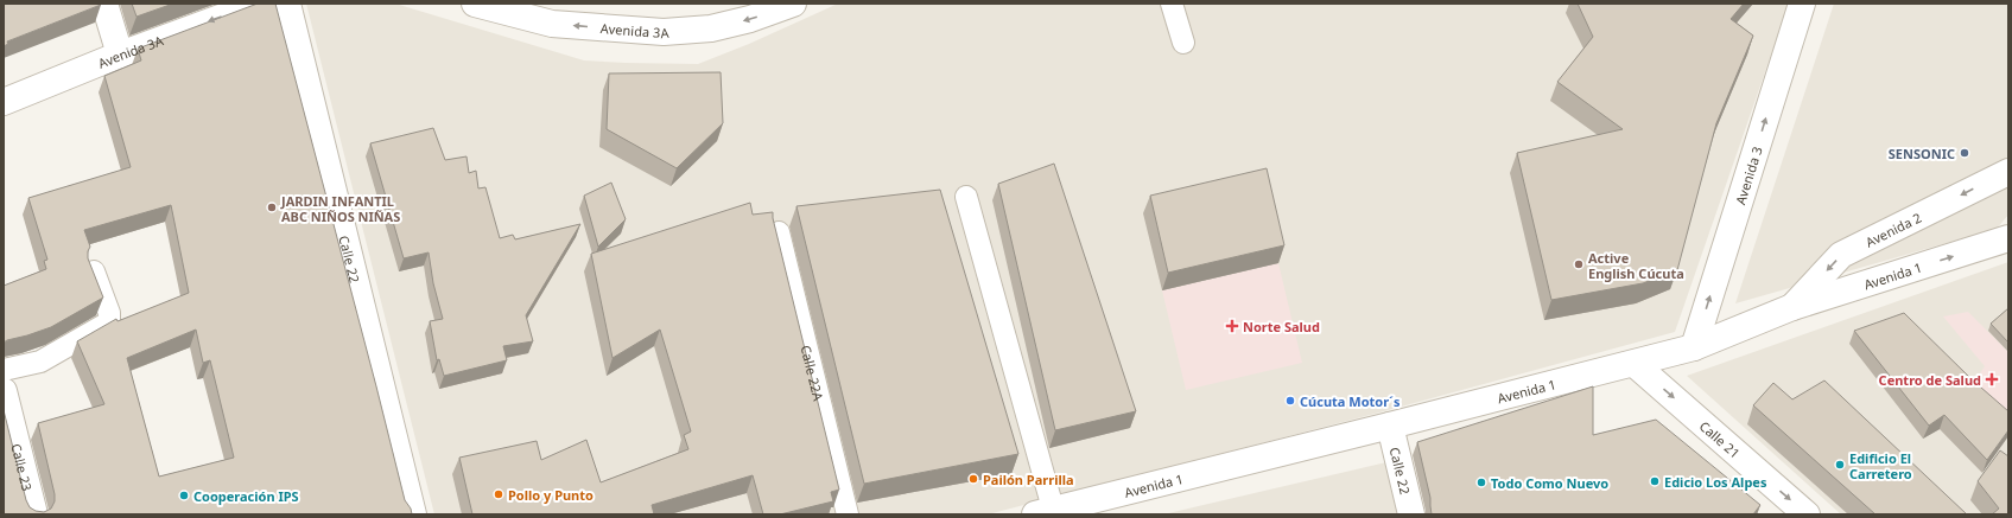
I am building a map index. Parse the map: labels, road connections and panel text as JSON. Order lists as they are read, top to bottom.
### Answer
{
  "streets": {
    "street": [
      "Avenida 3A",
      "Avenida 3",
      "Avenida 2",
      "Calle 22",
      "Avenida 1",
      "Calle 21",
      "Calle 23"
    ],
    "lane": ["Calle 22A"]
  },
  "crossings": [
    ["Avenida 3", "Avenida 1"],
    ["Avenida 2", "Avenida 1"],
    ["Calle 22", "Avenida 1"],
    ["Avenida 1", "Calle 21"]
  ],
  "one_way": [
    "Avenida 3A",
    "Avenida 3",
    "Avenida 2",
    "Calle 21"
  ],
  "places": {
    "other": [
      "SENSONIC",
      "JARDIN INFANTIL ABC NIÑOS NIÑAS",
      "Active English Cúcuta",
      "Cúcuta Motor´s",
      "Edificio El Carretero",
      "Pailón Parrilla",
      "Edicio Los Alpes",
      "Todo Como Nuevo",
      "Pollo y Punto",
      "Cooperación IPS"
    ],
    "health": ["Norte Salud", "Centro de Salud"]
  }
}
